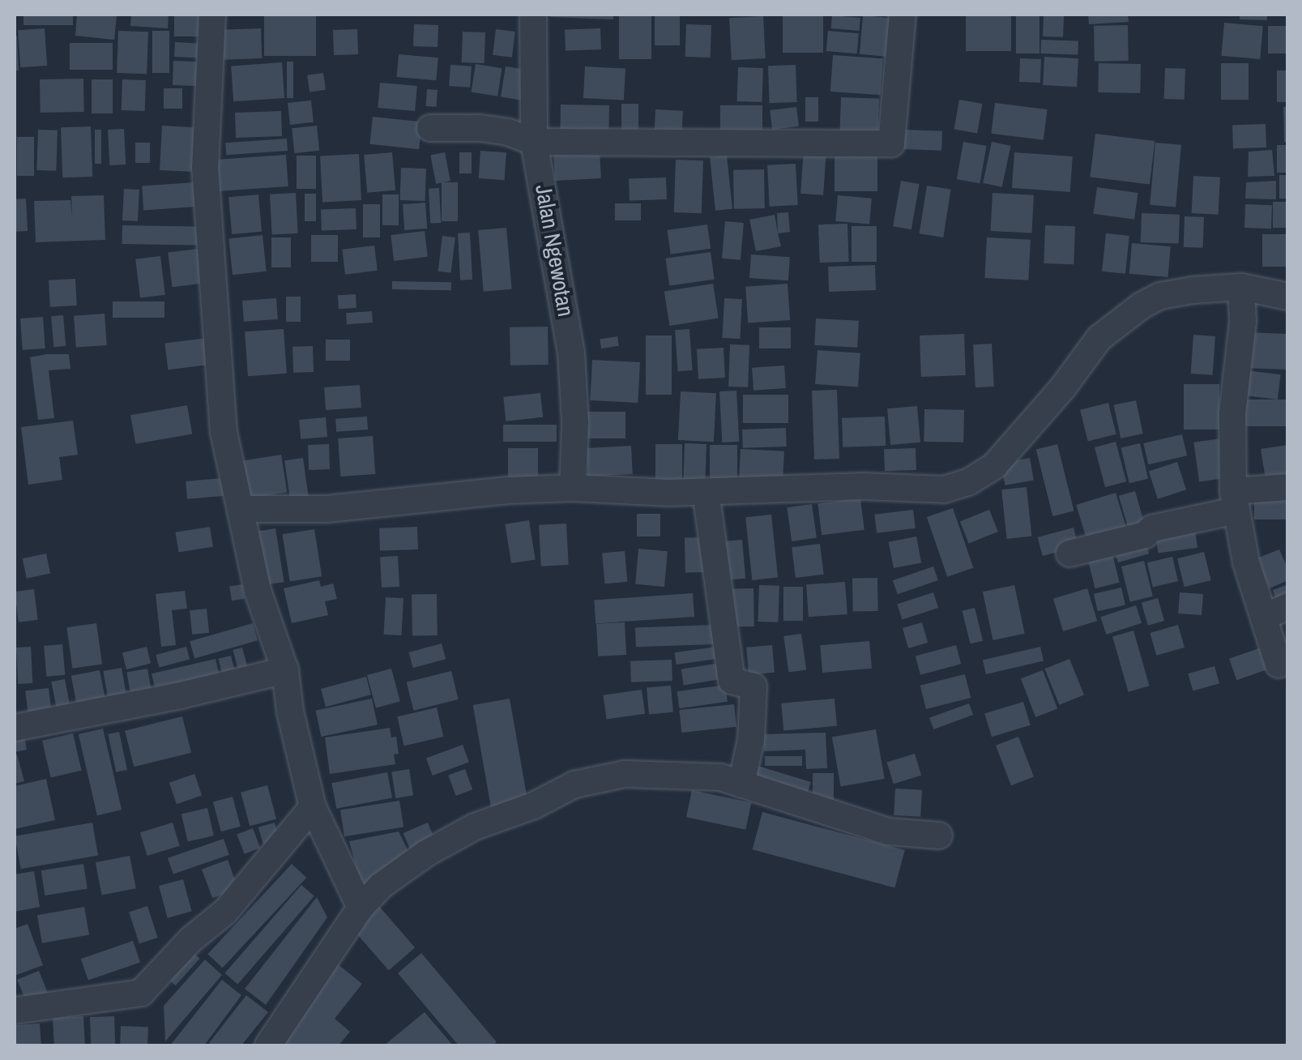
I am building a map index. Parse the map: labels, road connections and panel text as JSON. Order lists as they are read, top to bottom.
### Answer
{
  "streets": {
    "street": ["Jalan Ngewotan"]
  }
}
